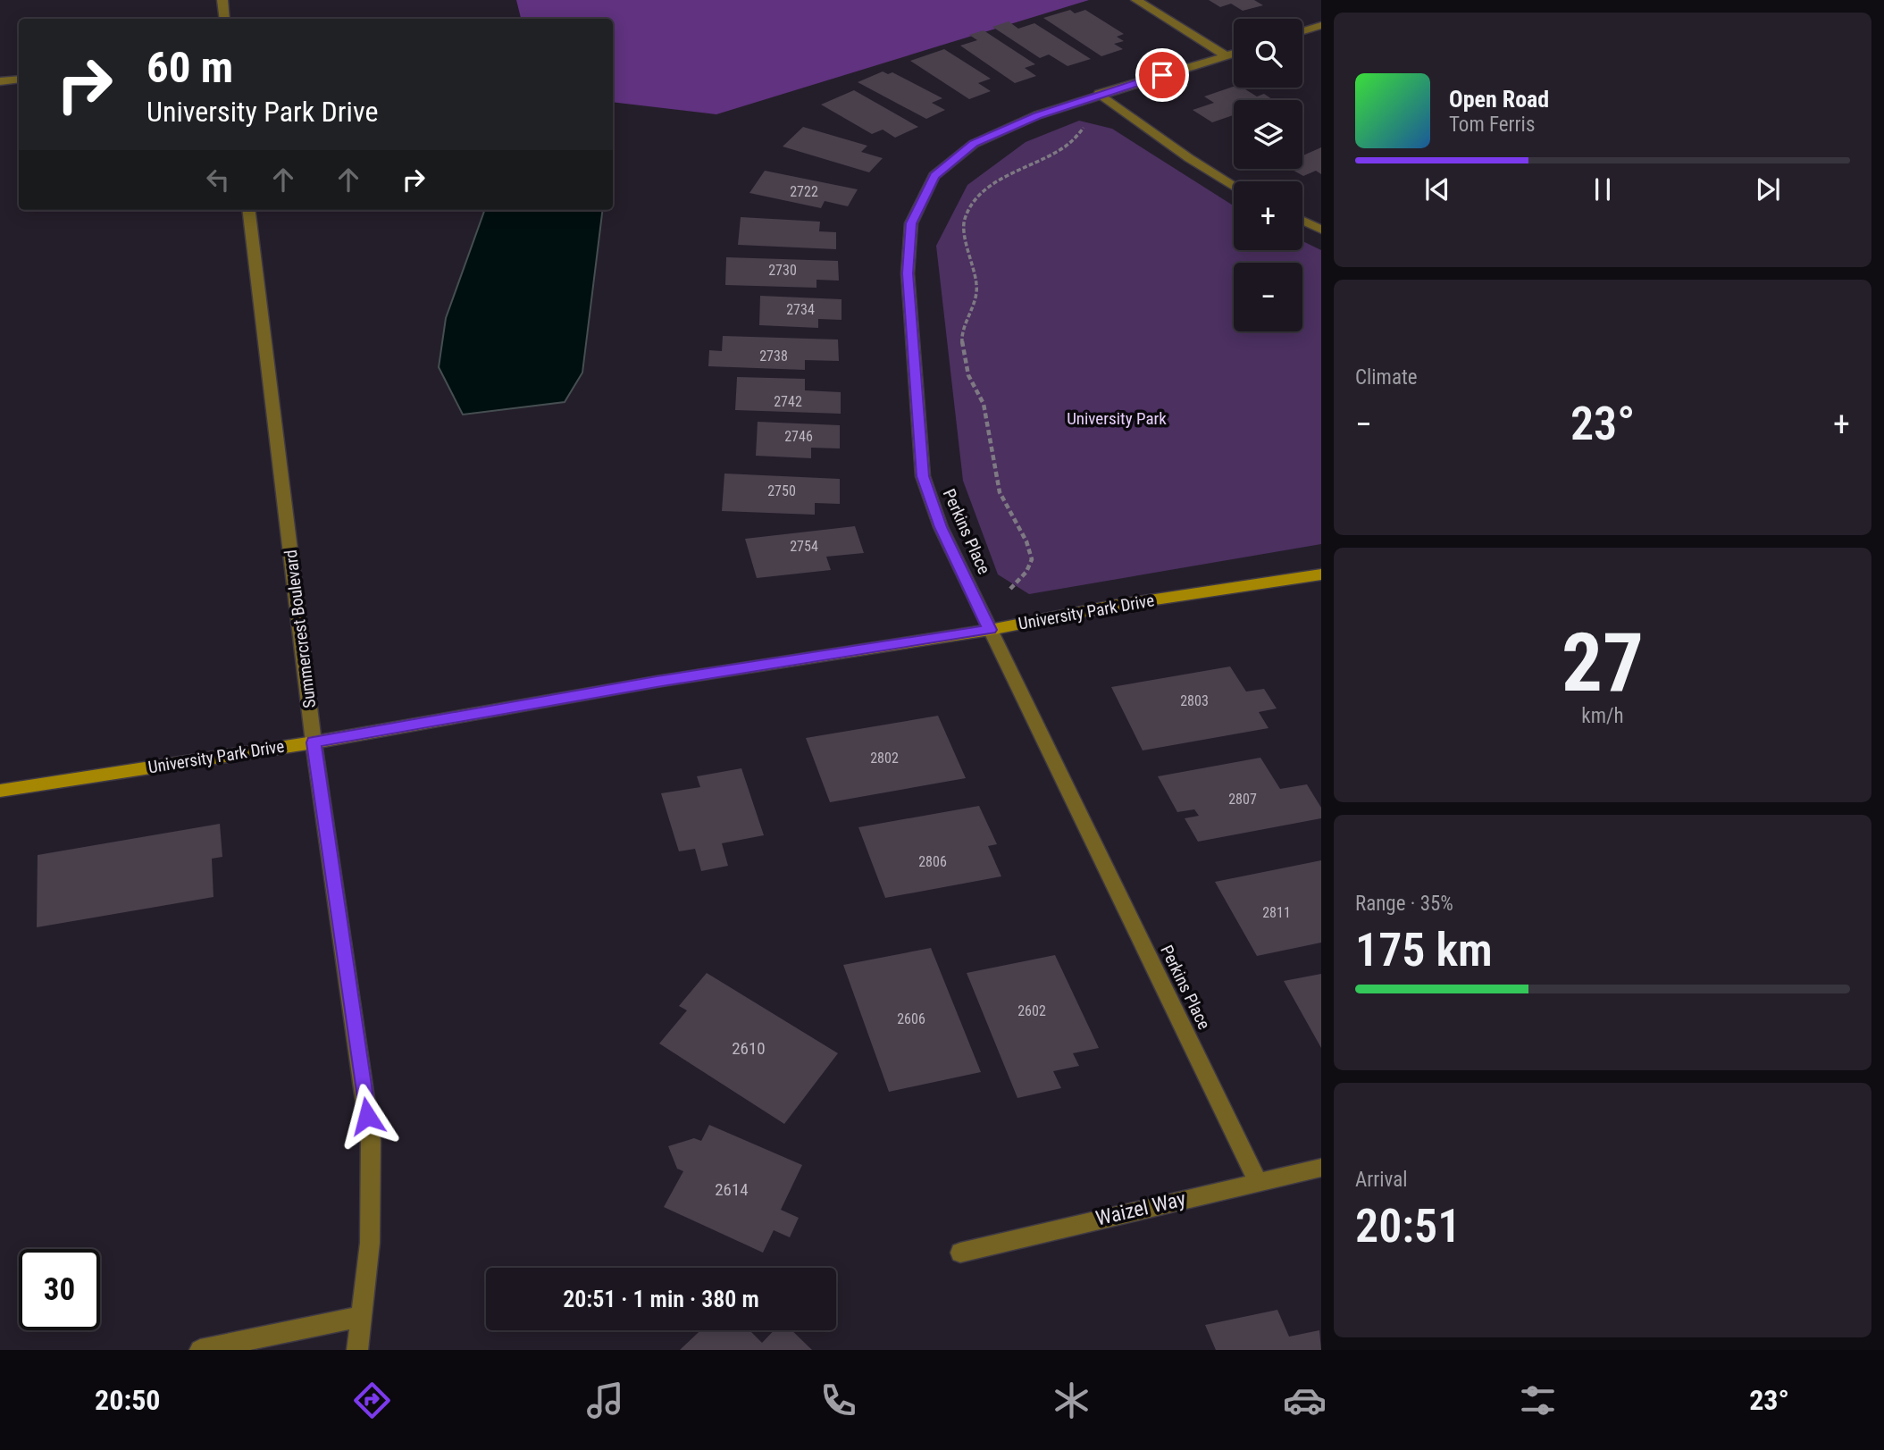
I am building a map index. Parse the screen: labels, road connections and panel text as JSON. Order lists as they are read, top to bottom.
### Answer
{
  "streets": {
    "street": [
      "Perkins Place",
      "University Park Drive",
      "Summercrest Boulevard",
      "Waizel Way"
    ]
  },
  "crossings": [
    ["Perkins Place", "University Park Drive"],
    ["Perkins Place", "Waizel Way"],
    ["University Park Drive", "Summercrest Boulevard"]
  ],
  "parks": ["University Park"],
  "house_numbers": [
    "2722",
    "2730",
    "2734",
    "2738",
    "2742",
    "2746",
    "2750",
    "2754",
    "2803",
    "2802",
    "2807",
    "2806",
    "2811",
    "2602",
    "2606",
    "2610",
    "2614"
  ],
  "page": {
    "map_buttons": ["+", "−"],
    "turn": ["60 m", "University Park Drive"],
    "song": ["Open Road", "Tom Ferris"],
    "tile": [
      "Climate",
      ["27", "km/h"],
      ["Range · 35%", "175 km"],
      ["Arrival", "20:51"]
    ],
    "heat": ["−", "23°", "+"],
    "limit": "30",
    "trip": "20:51 · 1 min · 380 m",
    "tabs": ["20:50", "23°"]
  }
}
